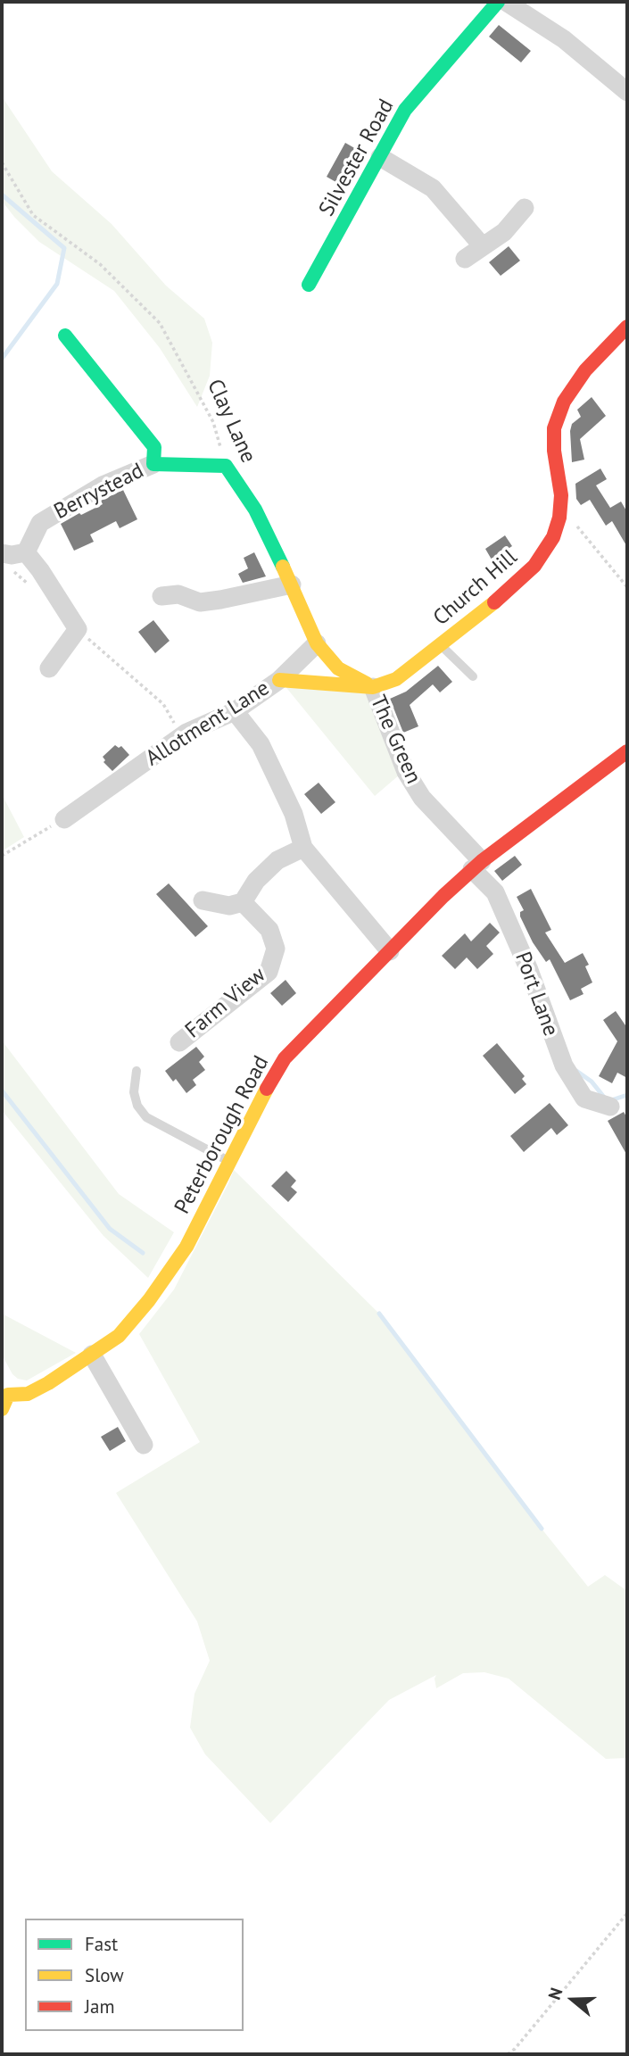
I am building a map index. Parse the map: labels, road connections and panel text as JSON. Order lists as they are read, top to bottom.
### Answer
{
  "streets": {
    "street": [
      "Silvester Road",
      "Clay Lane",
      "Berrystead",
      "Church Hill",
      "Allotment Lane",
      "The Green",
      "Port Lane",
      "Farm View",
      "Peterborough Road"
    ]
  },
  "crossings": [
    ["Clay Lane", "Church Hill"],
    ["Clay Lane", "Allotment Lane"],
    ["Clay Lane", "The Green"],
    ["Church Hill", "The Green"],
    ["Allotment Lane", "The Green"],
    ["The Green", "Port Lane"],
    ["The Green", "Peterborough Road"],
    ["Port Lane", "Peterborough Road"]
  ],
  "legend": ["Fast", "Slow", "Jam"],
  "north": "left"
}
